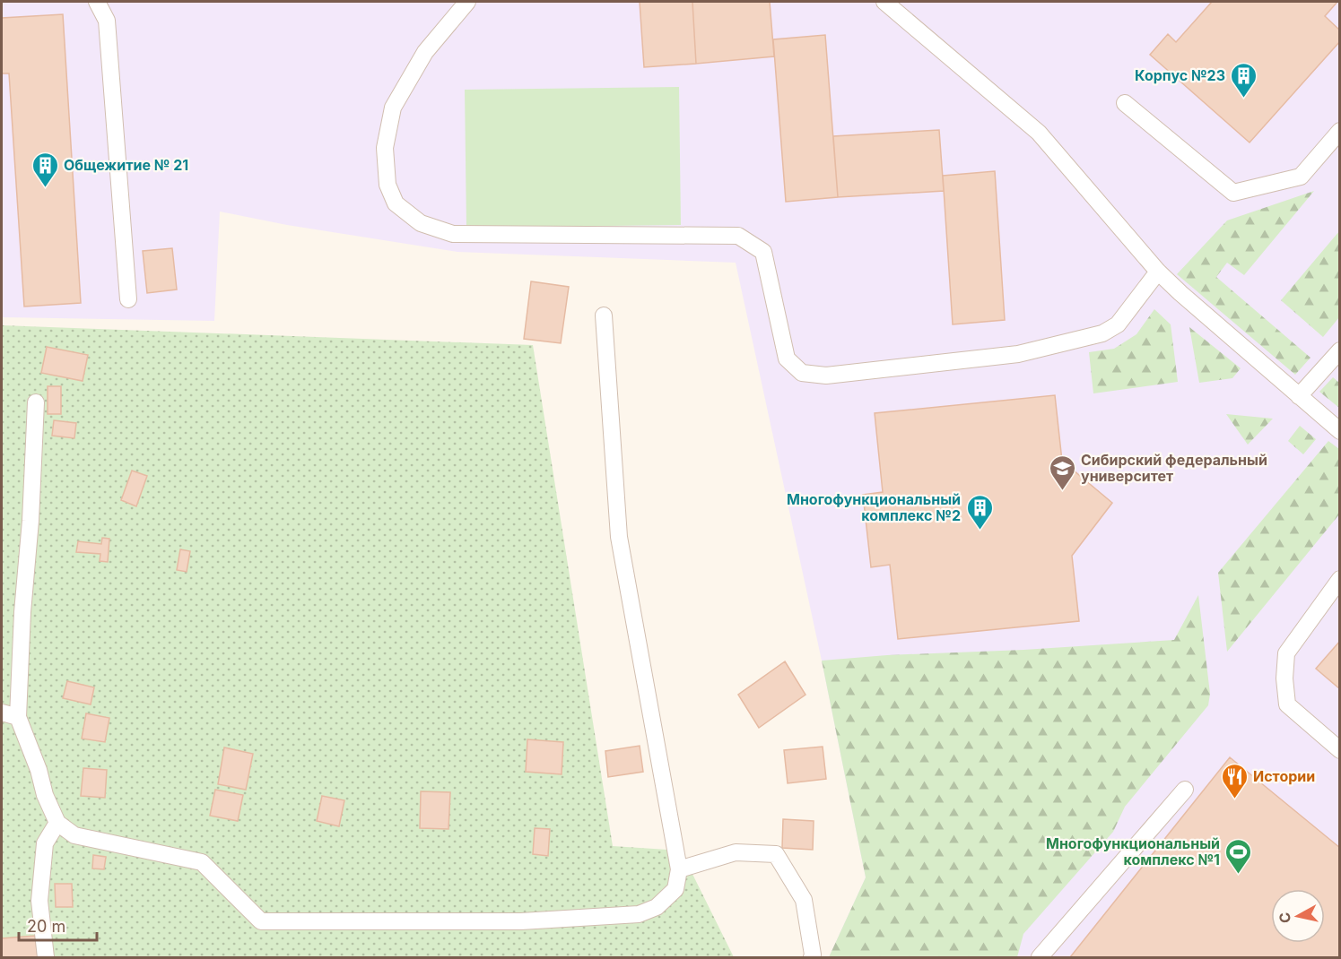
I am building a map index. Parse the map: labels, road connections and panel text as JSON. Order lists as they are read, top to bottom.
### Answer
{
  "places": {
    "building": ["Корпус №23", "Общежитие № 21", "Многофункциональный комплекс №2"],
    "school or university": ["Сибирский федеральный университет"],
    "restaurant": ["Истории"],
    "sports": ["Многофункциональный комплекс №1"]
  },
  "scale_bar": "20 m",
  "north": "left"
}
